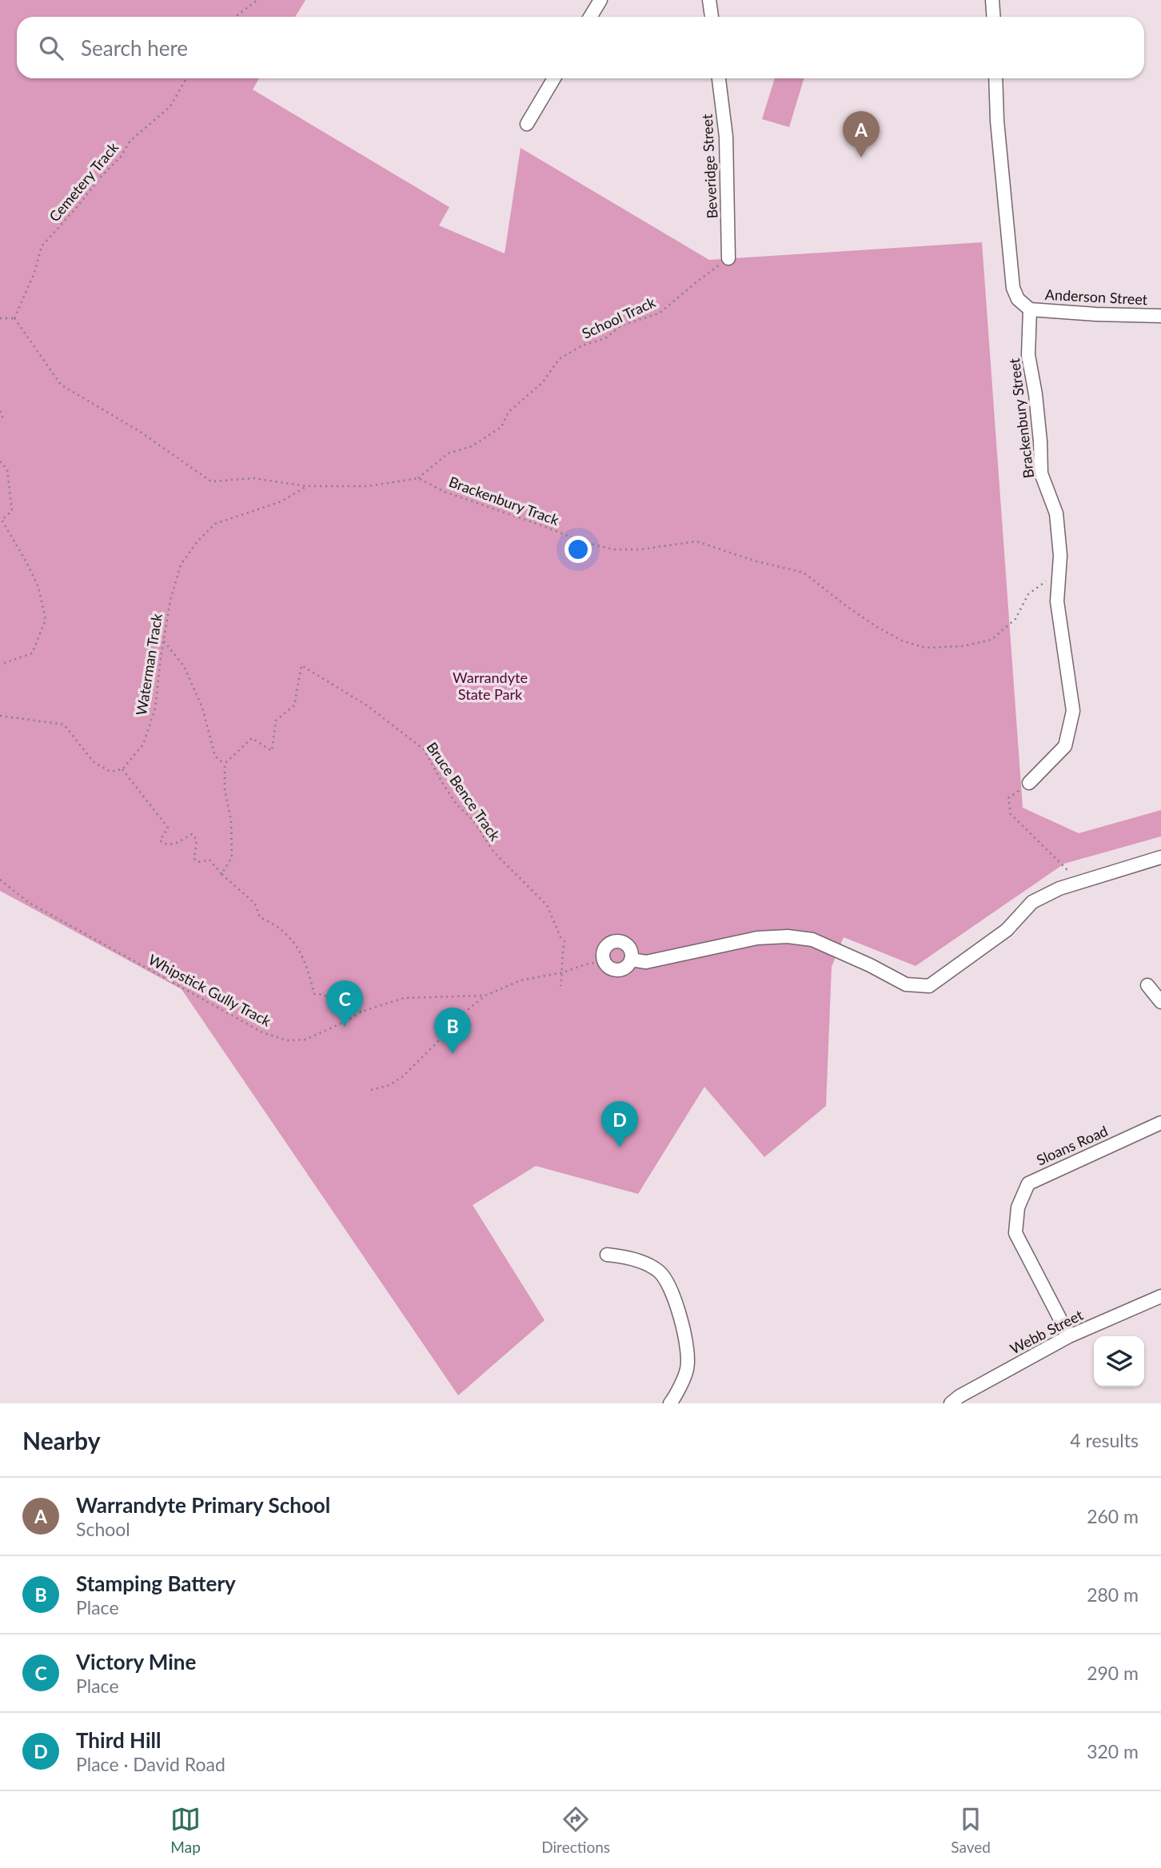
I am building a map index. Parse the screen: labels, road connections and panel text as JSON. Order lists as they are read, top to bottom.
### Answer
{
  "streets": {
    "street": [
      "Beveridge Street",
      "Anderson Street",
      "Brackenbury Street",
      "Sloans Road",
      "Webb Street"
    ],
    "path": [
      "Cemetery Track",
      "School Track",
      "Brackenbury Track",
      "Waterman Track",
      "Bruce Bence Track",
      "Whipstick Gully Track"
    ]
  },
  "crossings": [
    ["Beveridge Street", "School Track"],
    ["Anderson Street", "Brackenbury Street"],
    ["School Track", "Brackenbury Track"],
    ["Brackenbury Street", "Brackenbury Track"],
    ["Bruce Bence Track", "Whipstick Gully Track"],
    ["Sloans Road", "Webb Street"]
  ],
  "parks": ["Warrandyte State Park"],
  "page": {
    "search": "Search here",
    "pins": [
      "A",
      "C",
      "B",
      "D"
    ],
    "heading": ["Nearby", "4 results"],
    "list": [
      {
        "mark": "A",
        "name": "Warrandyte Primary School",
        "note": "School",
        "value": "260 m"
      },
      {
        "mark": "B",
        "name": "Stamping Battery",
        "note": "Place",
        "value": "280 m"
      },
      {
        "mark": "C",
        "name": "Victory Mine",
        "note": "Place",
        "value": "290 m"
      },
      {
        "mark": "D",
        "name": "Third Hill",
        "note": "Place · David Road",
        "value": "320 m"
      }
    ],
    "nav": ["Map", "Directions", "Saved"]
  }
}
